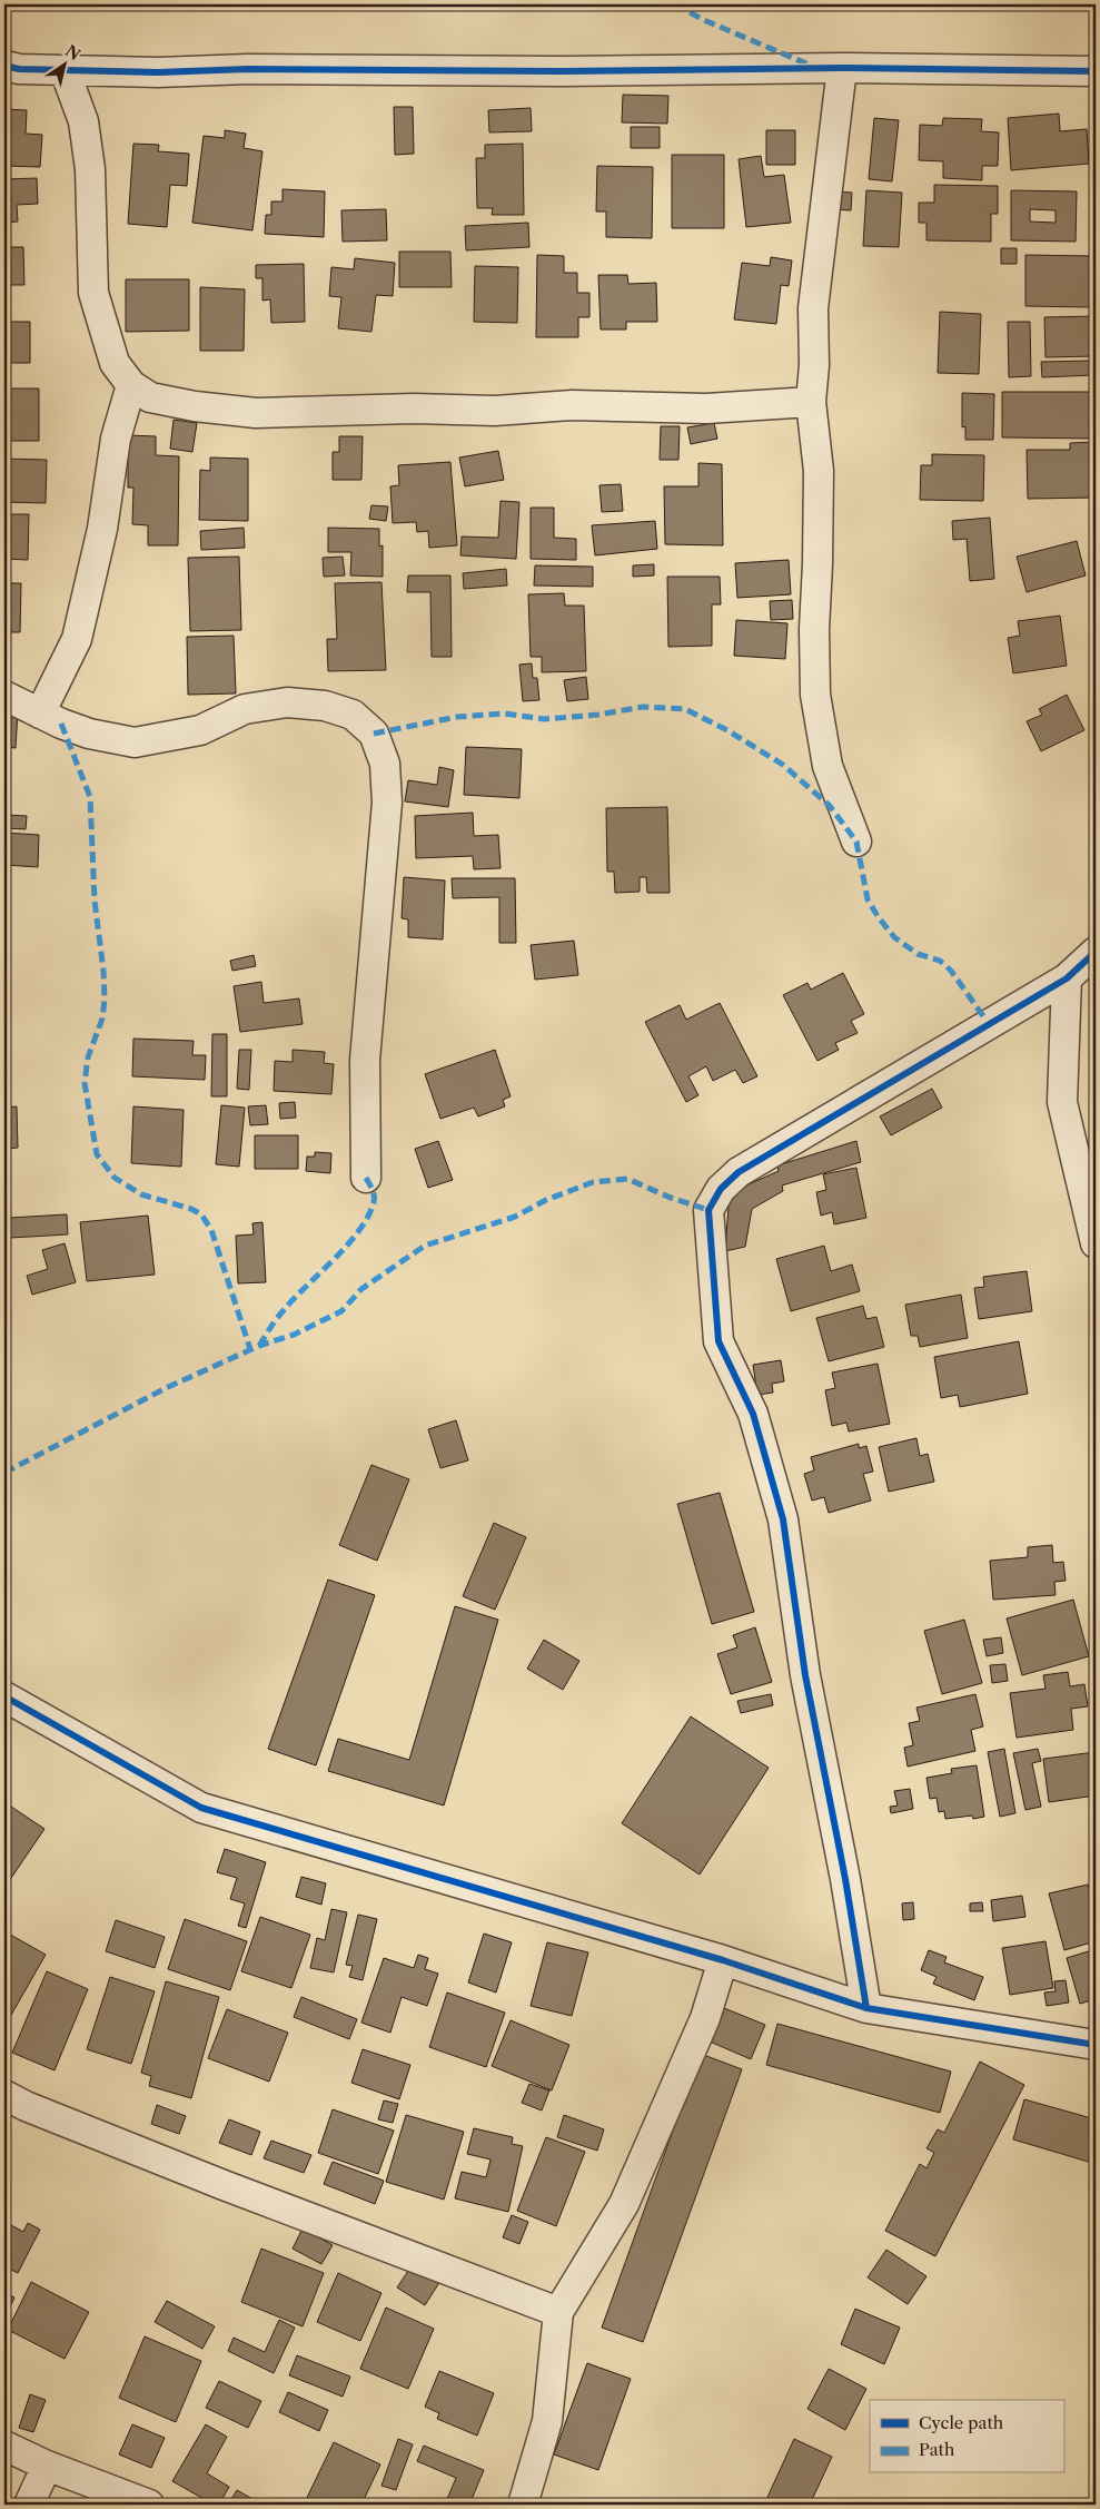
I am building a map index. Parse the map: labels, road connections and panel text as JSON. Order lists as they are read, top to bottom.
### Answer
{
  "legend": ["Cycle path", "Path"],
  "north": "top right"
}
